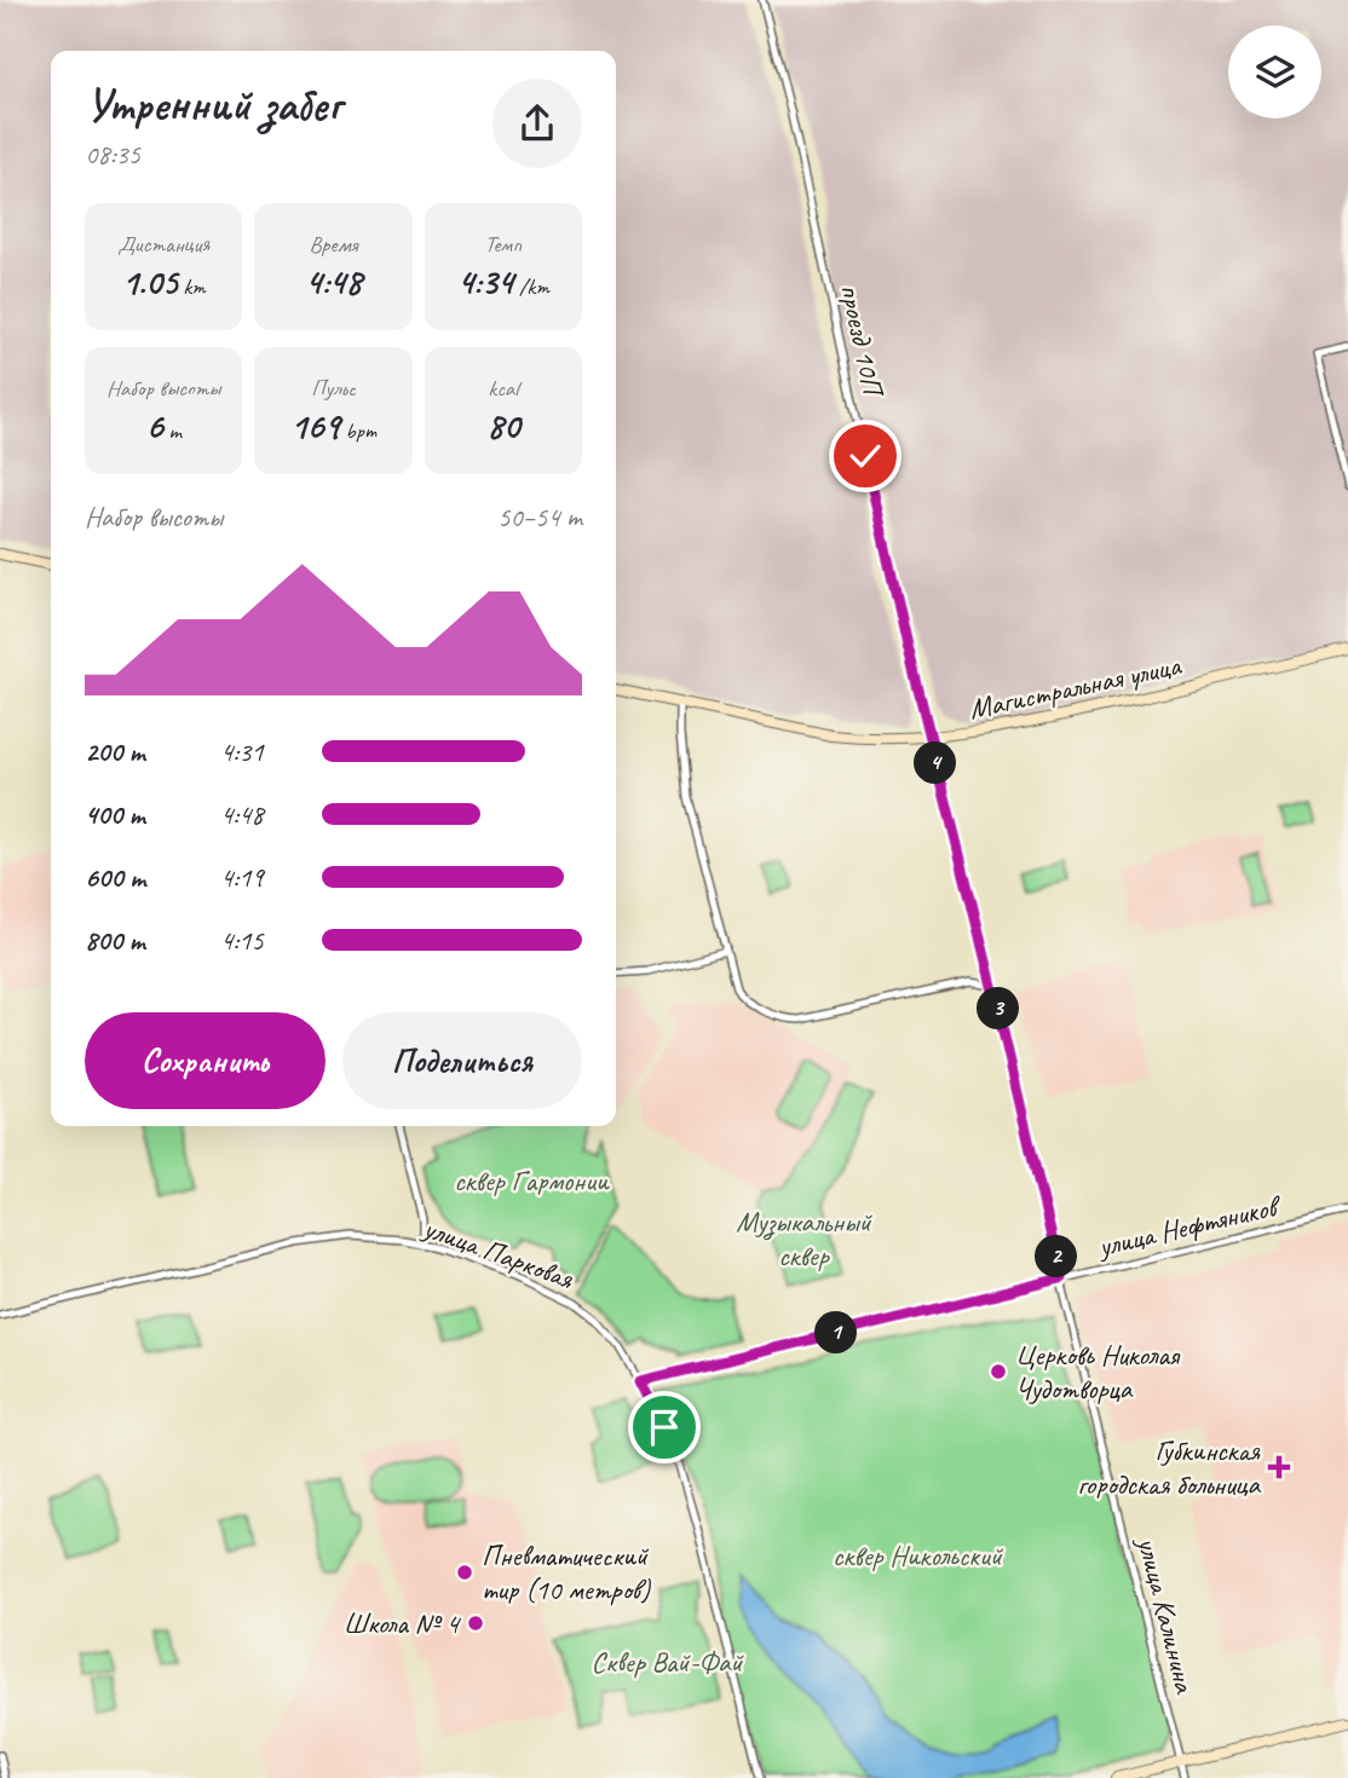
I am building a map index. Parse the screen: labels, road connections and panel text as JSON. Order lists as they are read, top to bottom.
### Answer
{
  "streets": {
    "main road": ["Магистральная улица"],
    "street": [
      "проезд 10П",
      "улица Нефтяников",
      "улица Парковая",
      "улица Калинина"
    ]
  },
  "crossings": [
    ["проезд 10П", "Магистральная улица"],
    ["проезд 10П", "улица Калинина"],
    ["Магистральная улица", "улица Калинина"],
    ["улица Нефтяников", "улица Парковая"],
    ["улица Нефтяников", "улица Калинина"]
  ],
  "parks": [
    "сквер Гармонии",
    "Музыкальный сквер",
    "сквер Никольский",
    "Сквер Вай-Фай"
  ],
  "places": {
    "other": ["Церковь Николая Чудотворца", "Пневматический тир (10 метров)", "Школа № 4"],
    "health": ["Губкинская городская больница"]
  },
  "page": {
    "heading": ["Утренний забег", "08:35"],
    "stats": [
      ["Дистанция", "1.05 km"],
      ["Время", "4:48"],
      ["Темп", "4:34 /km"],
      ["Набор высоты", "6 m"],
      ["Пульс", "169 bpm"],
      ["kcal", "80"]
    ],
    "chart": ["Набор высоты", "50–54 m"],
    "list": [
      {
        "name": "200 m",
        "note": "4:31"
      },
      {
        "name": "400 m",
        "note": "4:48"
      },
      {
        "name": "600 m",
        "note": "4:19"
      },
      {
        "name": "800 m",
        "note": "4:15"
      }
    ],
    "pins": [
      "4",
      "3",
      "2",
      "1"
    ],
    "buttons": ["Сохранить", "Поделиться"]
  }
}
